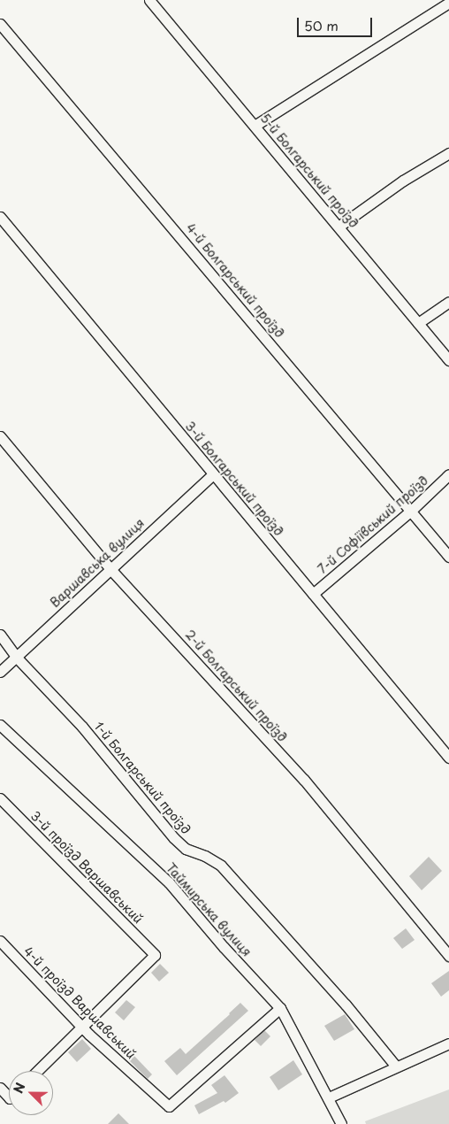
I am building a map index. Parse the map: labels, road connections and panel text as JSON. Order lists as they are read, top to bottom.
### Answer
{
  "streets": {
    "street": [
      "5-й Болгарський проїзд",
      "4-й Болгарський проїзд",
      "3-й Болгарський проїзд",
      "7-й Софіївський проїзд",
      "Варшавська вулиця",
      "2-й Болгарський проїзд",
      "1-й Болгарський проїзд",
      "3-й проїзд Варшавський",
      "Таймирська вулиця",
      "4-й проїзд Варшавський"
    ]
  },
  "crossings": [
    ["4-й Болгарський проїзд", "7-й Софіївський проїзд"],
    ["3-й Болгарський проїзд", "7-й Софіївський проїзд"],
    ["3-й Болгарський проїзд", "Варшавська вулиця"],
    ["Варшавська вулиця", "2-й Болгарський проїзд"],
    ["Варшавська вулиця", "1-й Болгарський проїзд"],
    ["3-й проїзд Варшавський", "4-й проїзд Варшавський"],
    ["Таймирська вулиця", "4-й проїзд Варшавський"]
  ],
  "scale_bar": "50 m",
  "north": "top left"
}
